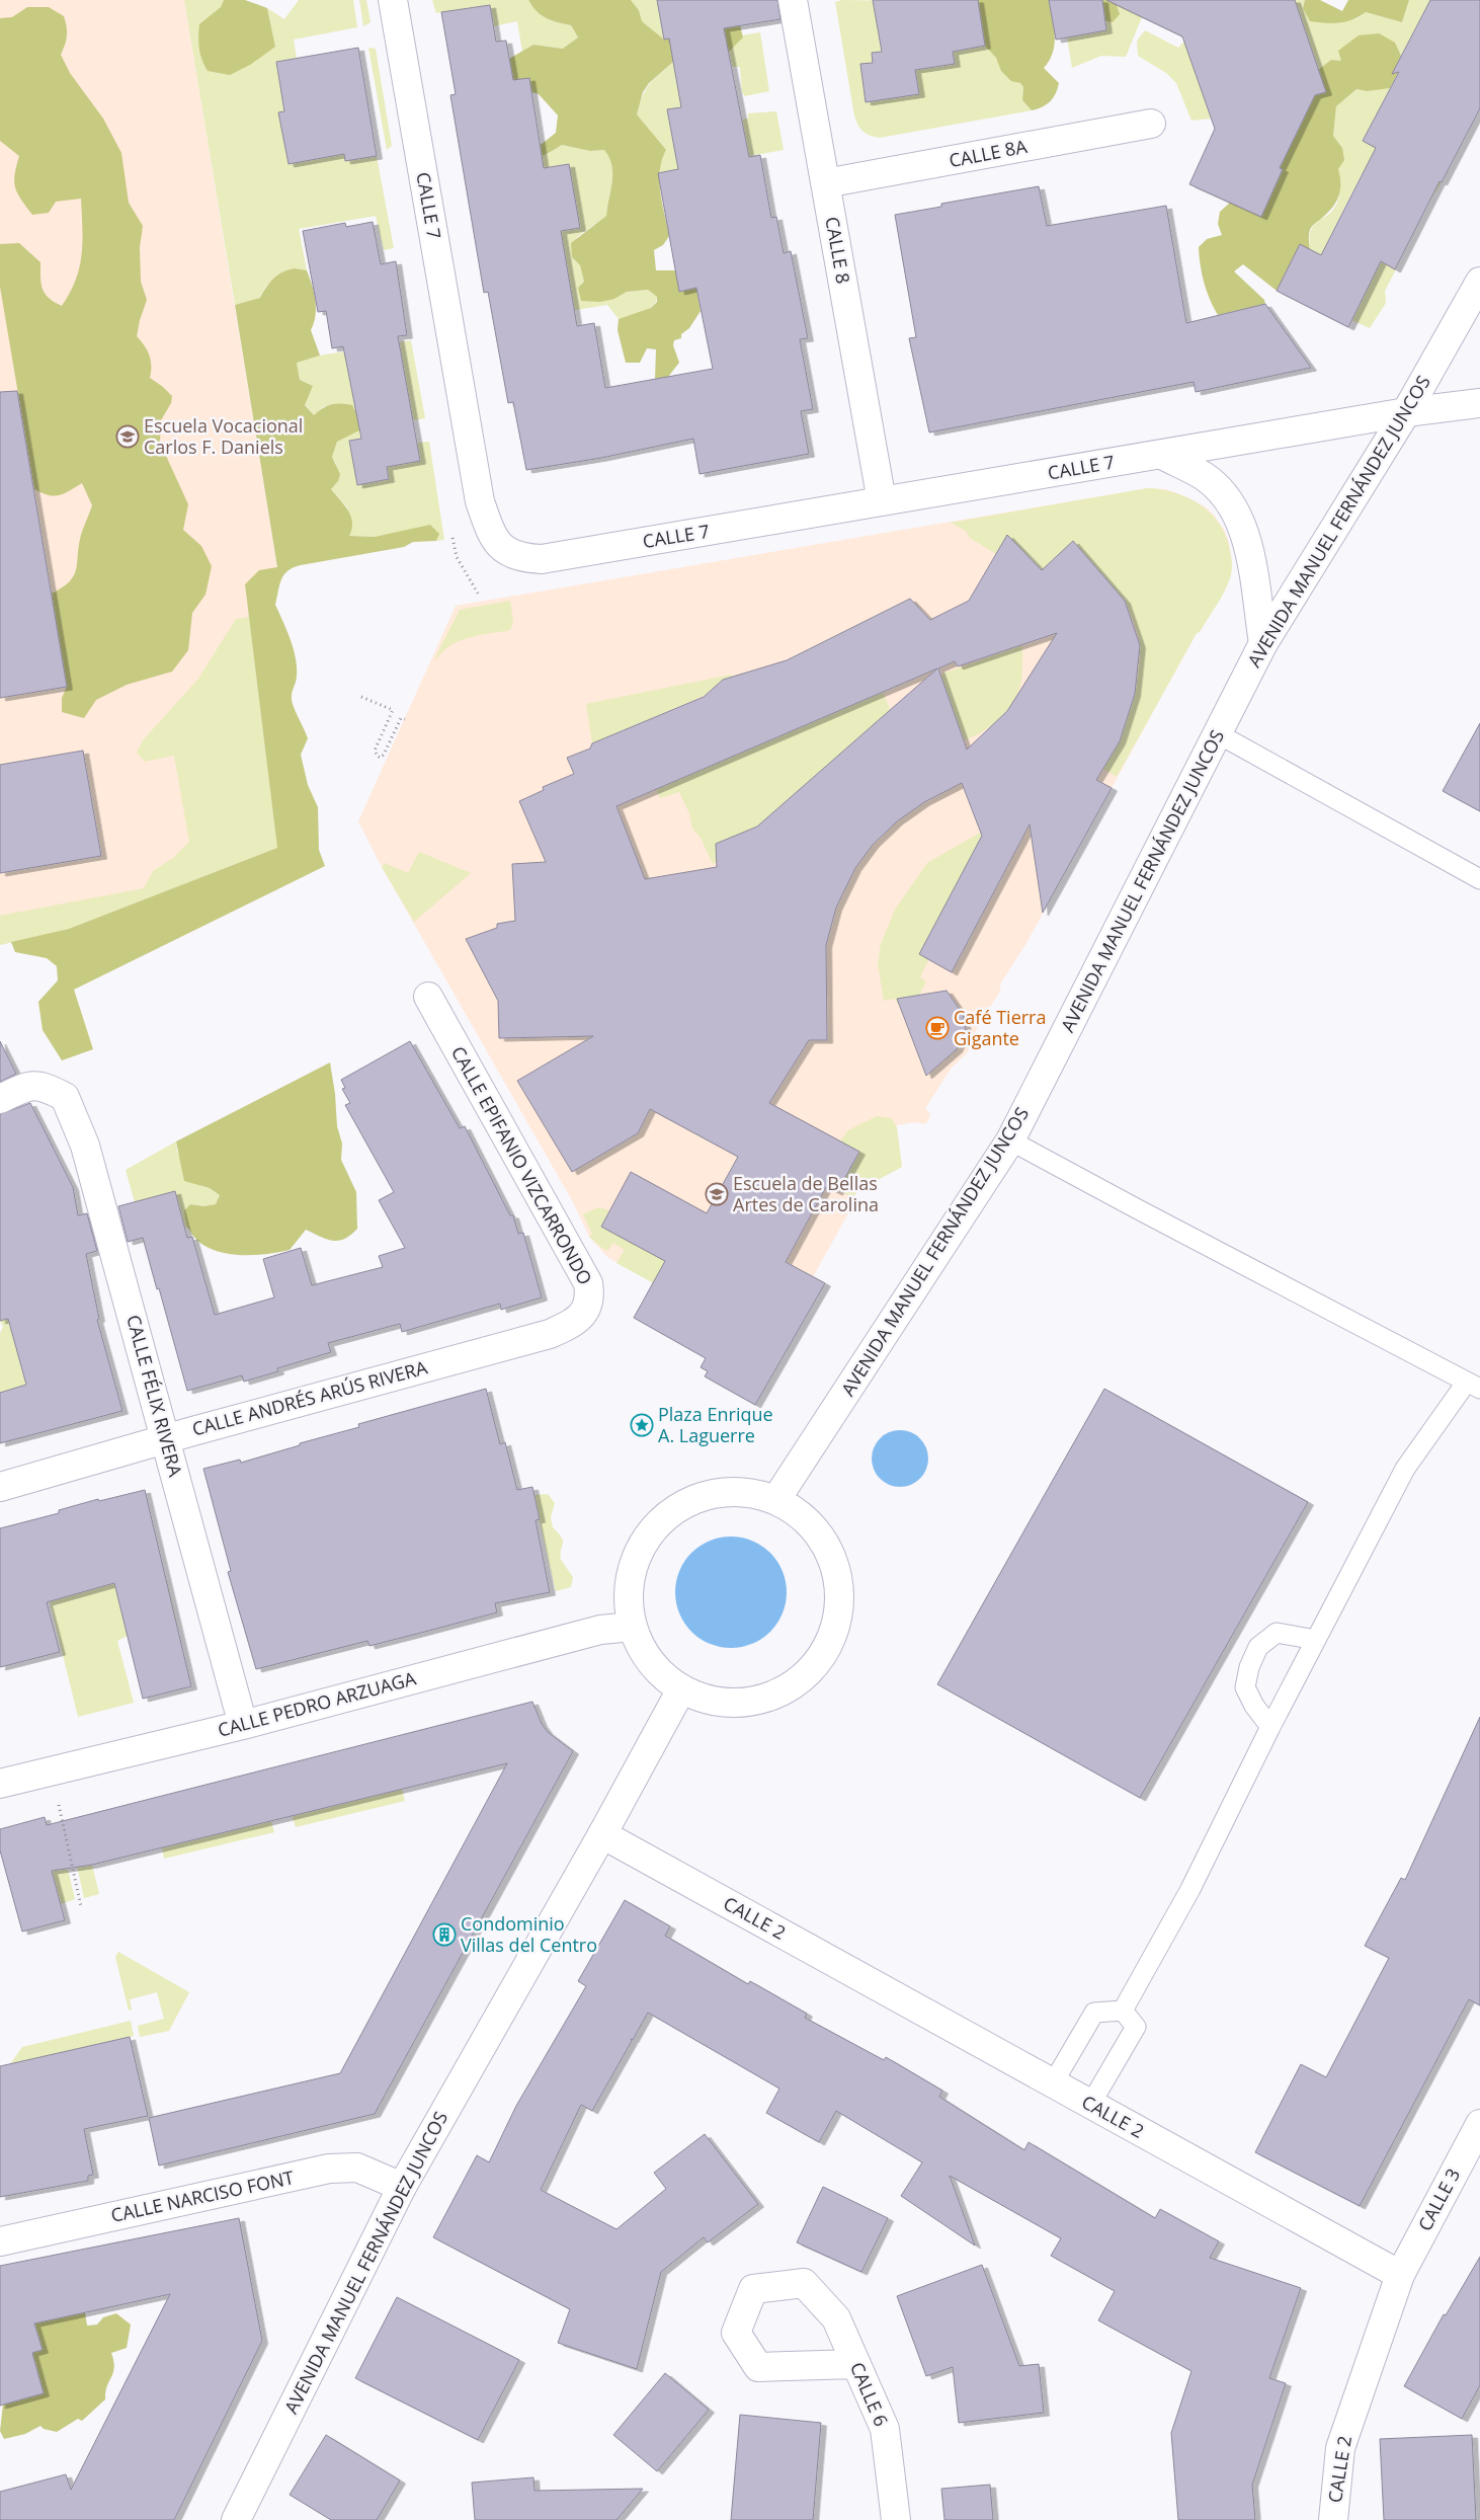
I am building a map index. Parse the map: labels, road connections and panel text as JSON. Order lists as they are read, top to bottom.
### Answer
{
  "streets": {
    "street": [
      "CALLE 8A",
      "CALLE 7",
      "CALLE 8",
      "AVENIDA MANUEL FERNÁNDEZ JUNCOS",
      "CALLE EPIFANIO VIZCARRONDO",
      "CALLE FÉLIX RIVERA",
      "CALLE ANDRÉS ARÚS RIVERA",
      "CALLE PEDRO ARZUAGA",
      "CALLE 2",
      "CALLE NARCISO FONT",
      "CALLE 3",
      "CALLE 6"
    ]
  },
  "crossings": [
    ["CALLE 8A", "CALLE 8"],
    ["CALLE 7", "CALLE 8"],
    ["CALLE 7", "AVENIDA MANUEL FERNÁNDEZ JUNCOS"],
    ["AVENIDA MANUEL FERNÁNDEZ JUNCOS", "CALLE 2"],
    ["AVENIDA MANUEL FERNÁNDEZ JUNCOS", "CALLE NARCISO FONT"],
    ["CALLE EPIFANIO VIZCARRONDO", "CALLE ANDRÉS ARÚS RIVERA"],
    ["CALLE FÉLIX RIVERA", "CALLE ANDRÉS ARÚS RIVERA"],
    ["CALLE FÉLIX RIVERA", "CALLE PEDRO ARZUAGA"],
    ["CALLE 2", "CALLE 3"]
  ],
  "places": {
    "school or university": ["Escuela Vocacional Carlos F. Daniels", "Escuela de Bellas Artes de Carolina"],
    "cafe": ["Café Tierra Gigante"],
    "place": ["Plaza Enrique A. Laguerre"],
    "building": ["Condominio Villas del Centro"]
  }
}
